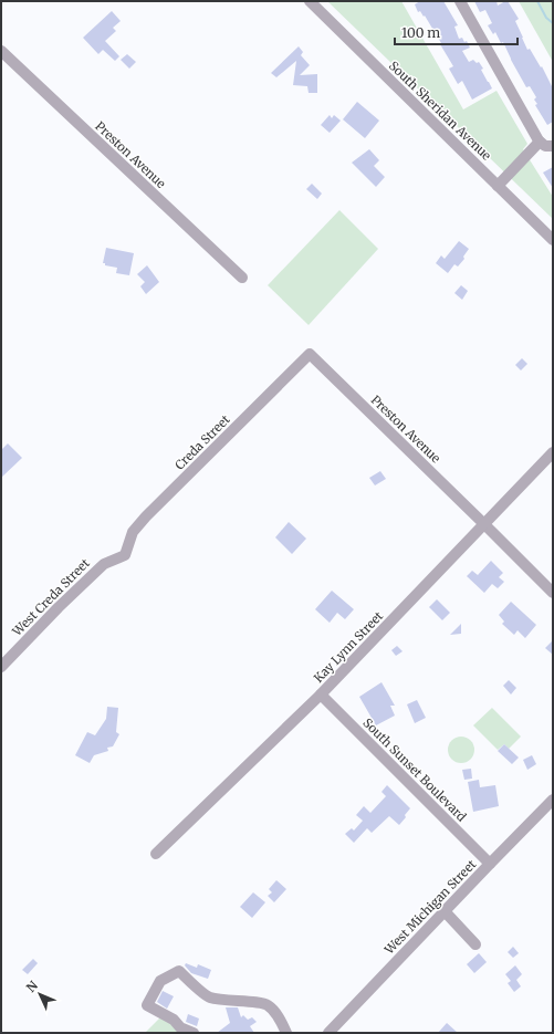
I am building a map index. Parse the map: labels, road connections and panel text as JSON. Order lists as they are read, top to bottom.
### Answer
{
  "streets": {
    "street": [
      "South Sheridan Avenue",
      "Preston Avenue",
      "Creda Street",
      "West Creda Street",
      "Kay Lynn Street",
      "South Sunset Boulevard",
      "West Michigan Street"
    ]
  },
  "crossings": [
    ["Preston Avenue", "Creda Street"],
    ["Preston Avenue", "Kay Lynn Street"],
    ["Creda Street", "West Creda Street"],
    ["Kay Lynn Street", "South Sunset Boulevard"],
    ["South Sunset Boulevard", "West Michigan Street"]
  ],
  "scale_bar": "100 m",
  "north": "top left"
}
